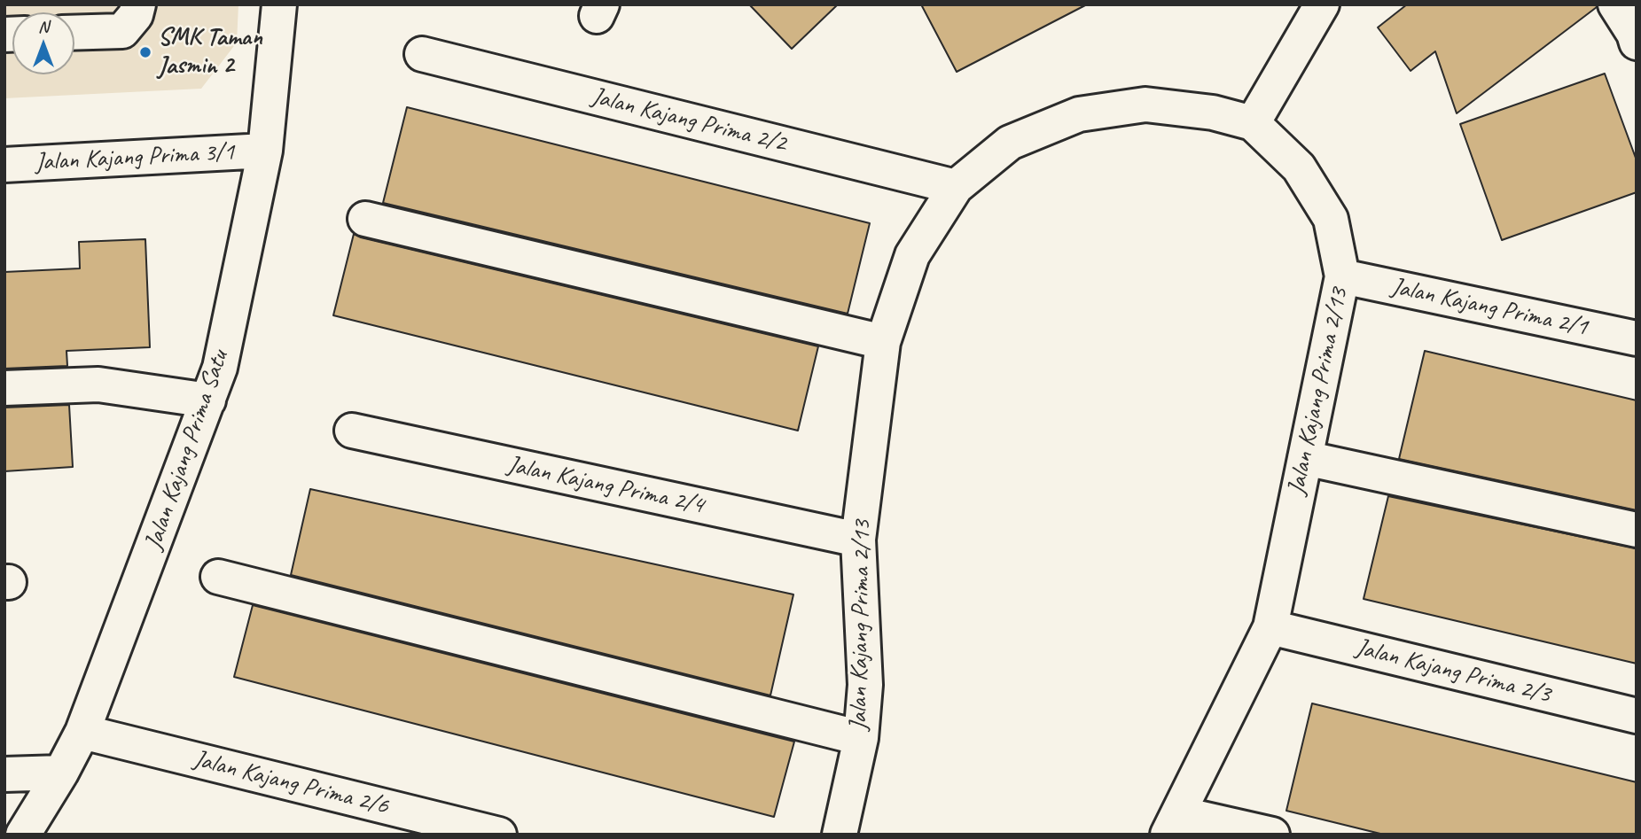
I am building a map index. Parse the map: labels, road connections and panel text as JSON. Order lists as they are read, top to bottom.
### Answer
{
  "streets": {
    "street": [
      "Jalan Kajang Prima 2/2",
      "Jalan Kajang Prima 3/1",
      "Jalan Kajang Prima 2/1",
      "Jalan Kajang Prima 2/13",
      "Jalan Kajang Prima Satu",
      "Jalan Kajang Prima 2/4",
      "Jalan Kajang Prima 2/3",
      "Jalan Kajang Prima 2/6"
    ]
  },
  "crossings": [
    ["Jalan Kajang Prima 2/2", "Jalan Kajang Prima 2/13"],
    ["Jalan Kajang Prima 3/1", "Jalan Kajang Prima Satu"],
    ["Jalan Kajang Prima 2/1", "Jalan Kajang Prima 2/13"],
    ["Jalan Kajang Prima 2/13", "Jalan Kajang Prima 2/4"],
    ["Jalan Kajang Prima 2/13", "Jalan Kajang Prima 2/3"],
    ["Jalan Kajang Prima Satu", "Jalan Kajang Prima 2/6"]
  ],
  "places": ["SMK Taman Jasmin 2"],
  "north": "top"
}
